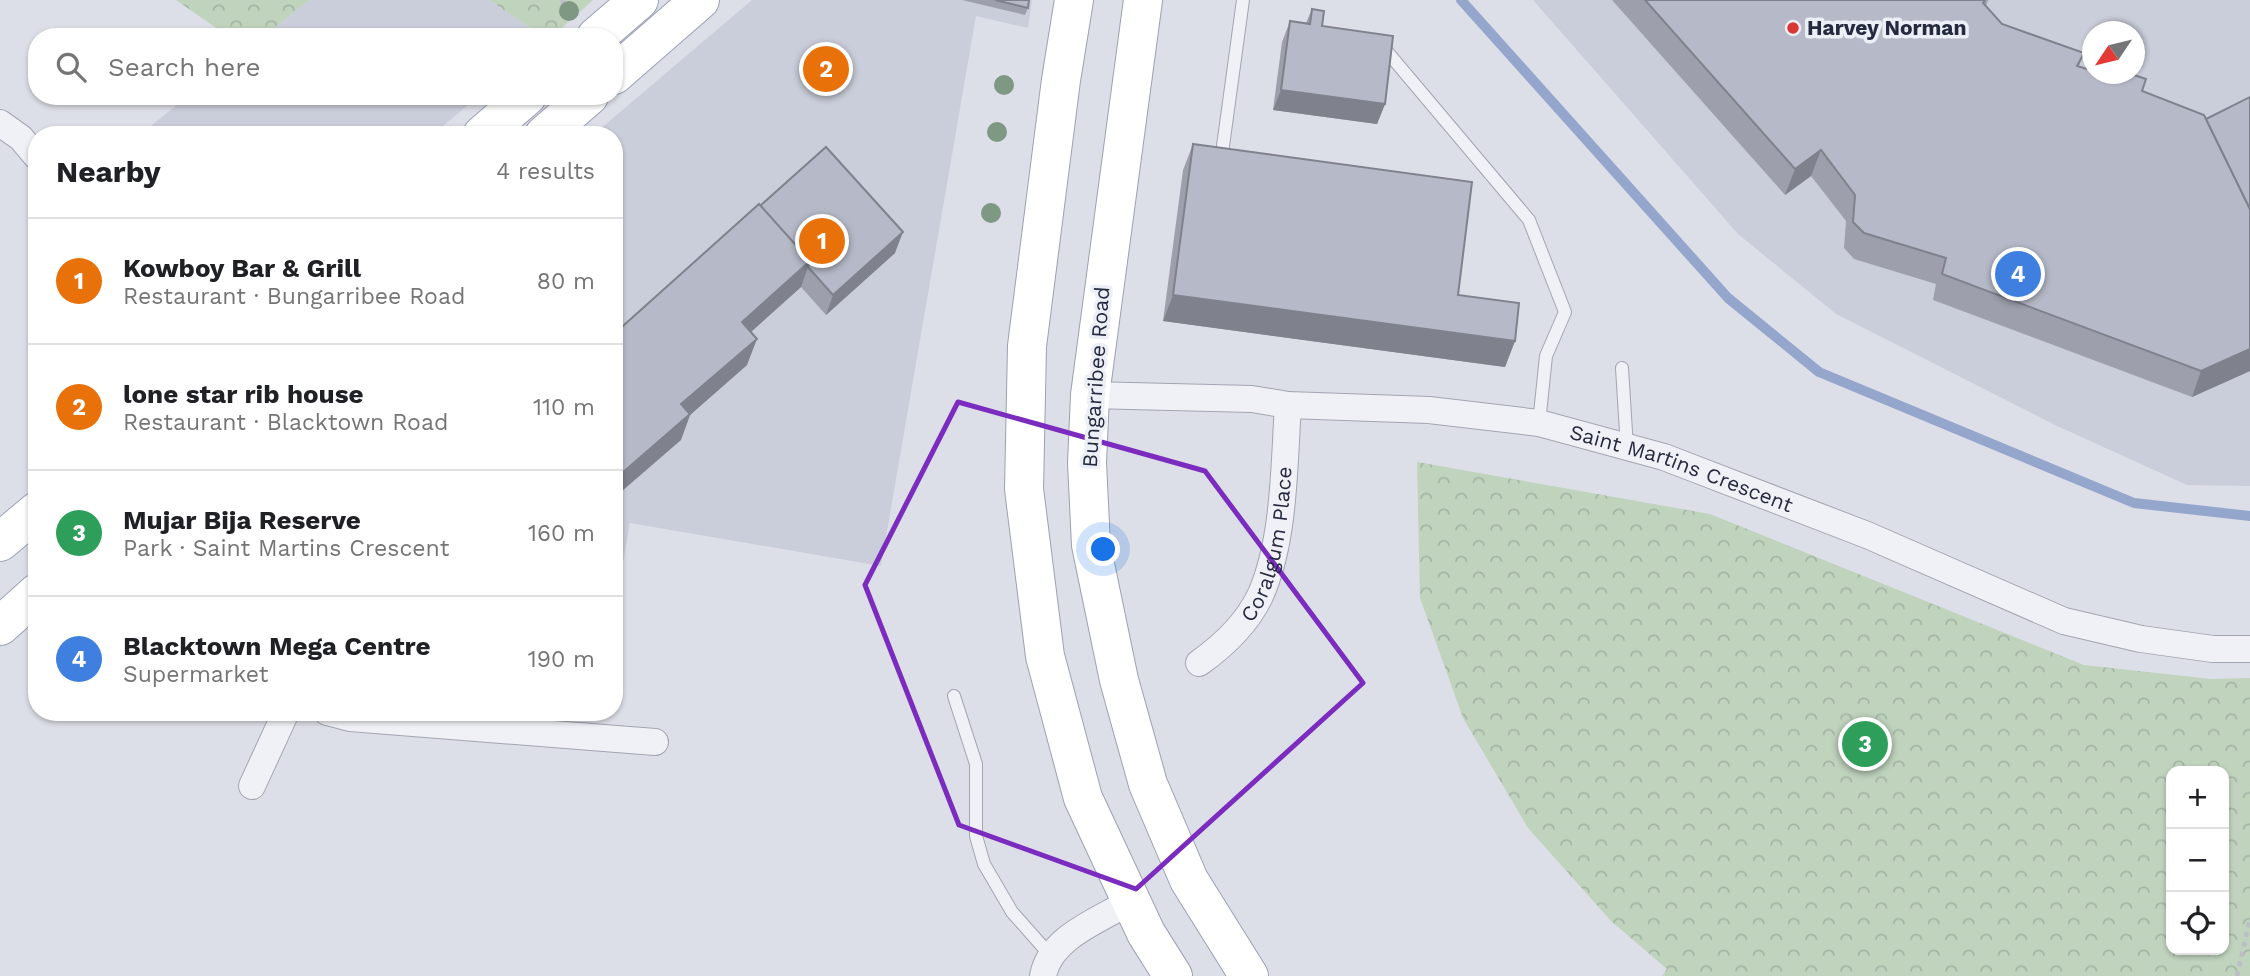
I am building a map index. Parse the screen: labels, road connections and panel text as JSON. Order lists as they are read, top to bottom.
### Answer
{
  "streets": {
    "main road": ["Bungarribee Road"],
    "street": ["Saint Martins Crescent", "Coralgum Place"]
  },
  "crossings": [
    ["Bungarribee Road", "Saint Martins Crescent"],
    ["Saint Martins Crescent", "Coralgum Place"]
  ],
  "places": ["Harvey Norman"],
  "north": "bottom left",
  "page": {
    "search": "Search here",
    "pins": [
      "2",
      "1",
      "4",
      "3"
    ],
    "heading": ["Nearby", "4 results"],
    "list": [
      {
        "mark": "1",
        "name": "Kowboy Bar & Grill",
        "note": "Restaurant · Bungarribee Road",
        "value": "80 m"
      },
      {
        "mark": "2",
        "name": "lone star rib house",
        "note": "Restaurant · Blacktown Road",
        "value": "110 m"
      },
      {
        "mark": "3",
        "name": "Mujar Bija Reserve",
        "note": "Park · Saint Martins Crescent",
        "value": "160 m"
      },
      {
        "mark": "4",
        "name": "Blacktown Mega Centre",
        "note": "Supermarket",
        "value": "190 m"
      }
    ],
    "map_buttons": ["+", "−"]
  }
}
